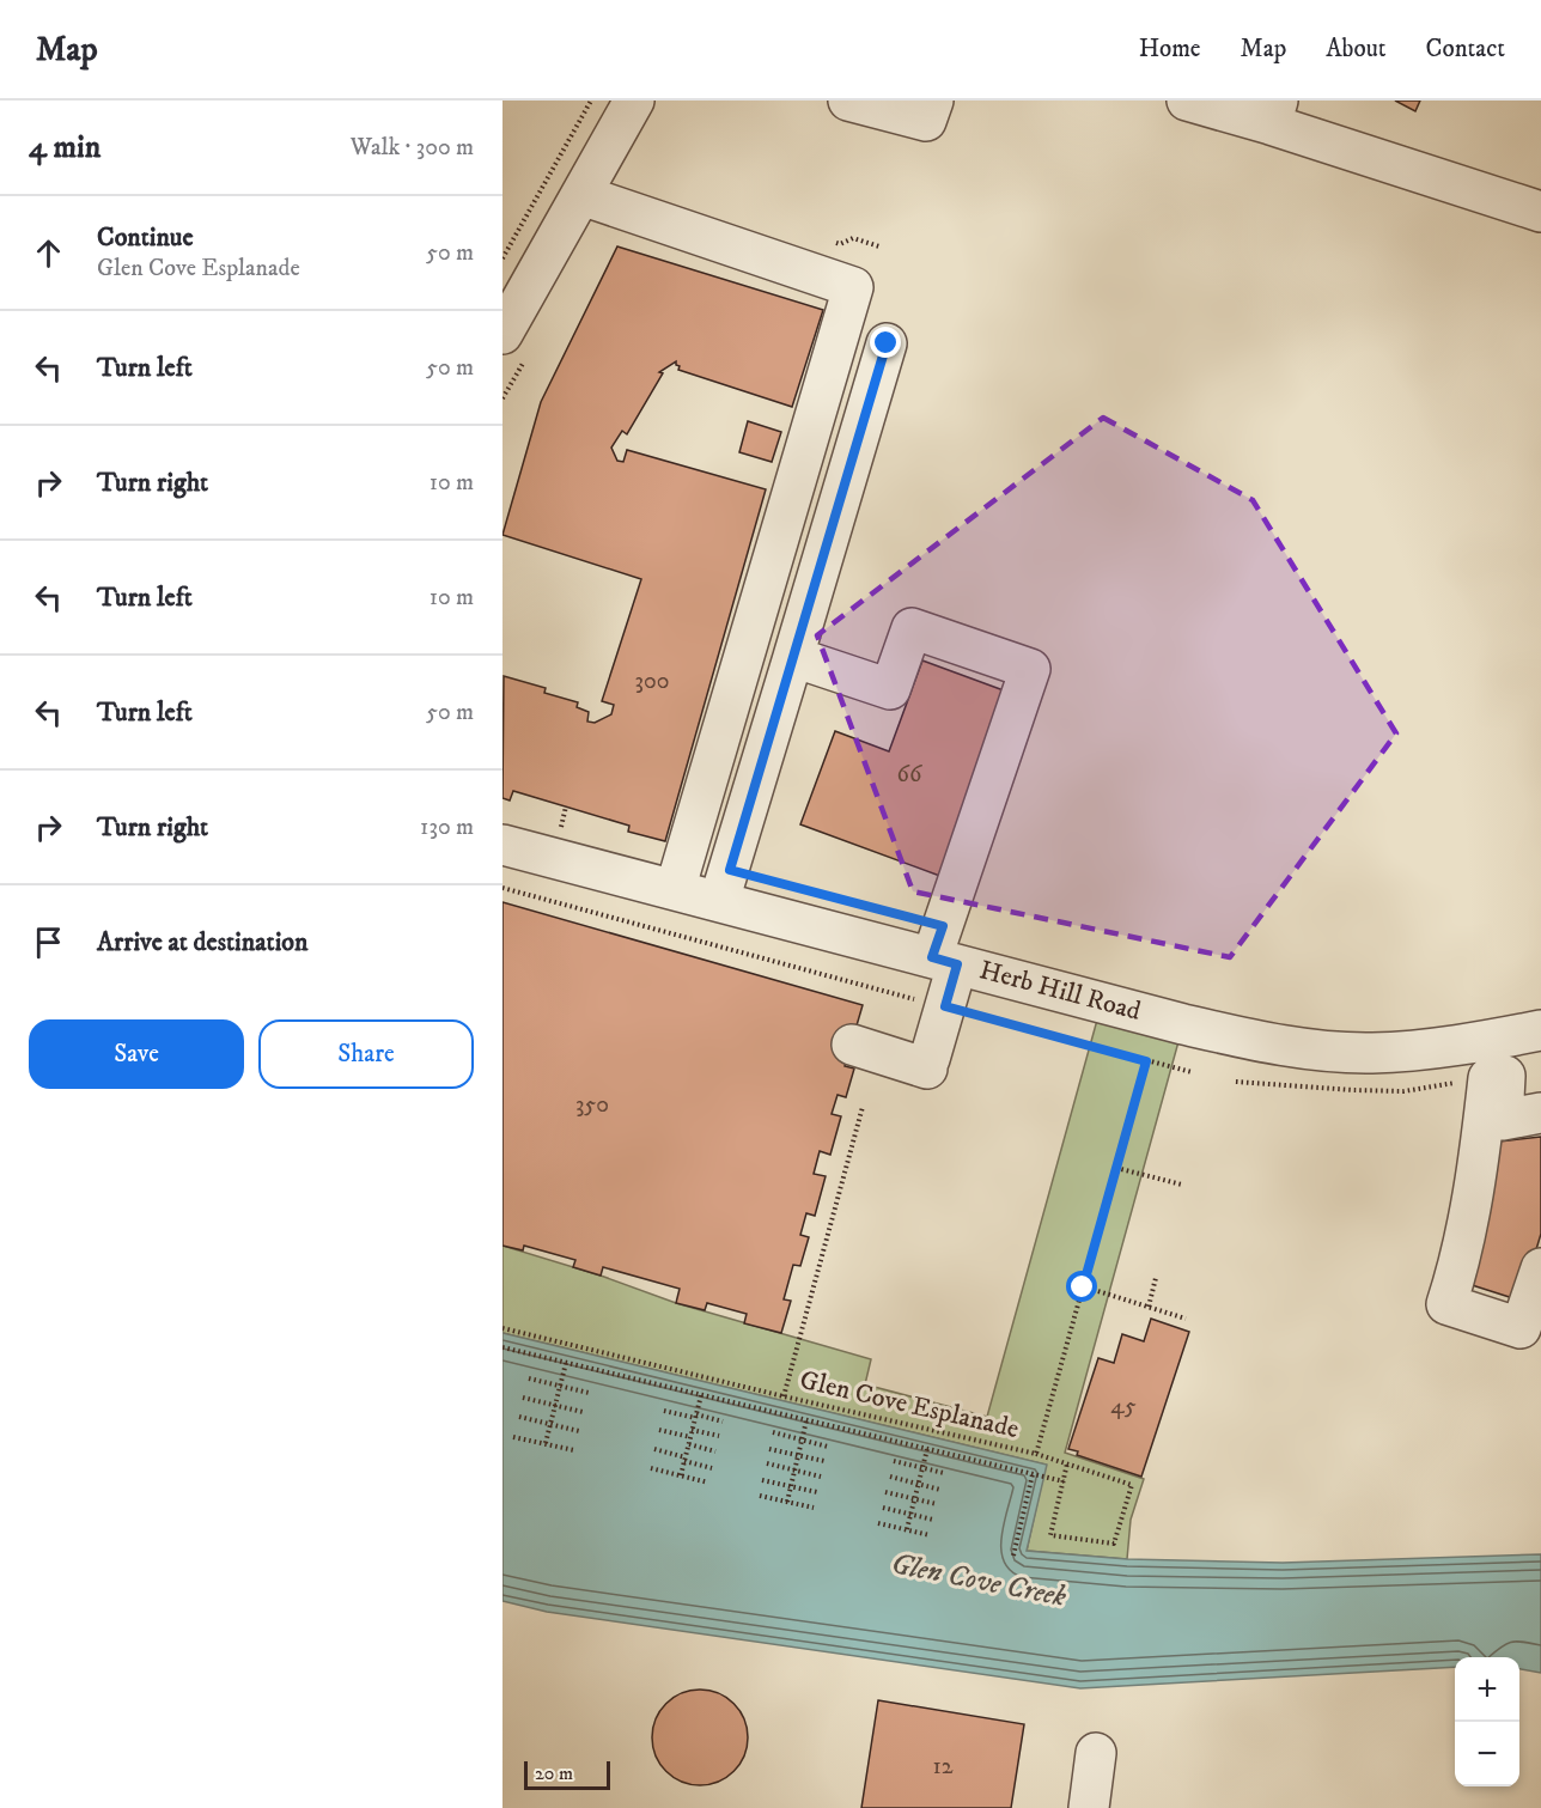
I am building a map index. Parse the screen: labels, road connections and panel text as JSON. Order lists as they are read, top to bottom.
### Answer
{
  "streets": {
    "street": ["Herb Hill Road"],
    "path": ["Glen Cove Esplanade"]
  },
  "water": ["Glen Cove Creek"],
  "house_numbers": [
    "300",
    "66",
    "350",
    "45",
    "12"
  ],
  "scale_bar": "20 m",
  "page": {
    "header": "Map",
    "nav": [
      "Home",
      "Map",
      "About",
      "Contact"
    ],
    "heading": ["4 min", "Walk · 300 m"],
    "list": [
      ["Continue", "Glen Cove Esplanade", "50 m"],
      ["Turn left", "50 m"],
      ["Turn right", "10 m"],
      ["Turn left", "10 m"],
      ["Turn left", "50 m"],
      ["Turn right", "130 m"],
      "Arrive at destination"
    ],
    "buttons": ["Save", "Share"],
    "map_buttons": ["+", "−"],
    "scale": "20 m"
  }
}
